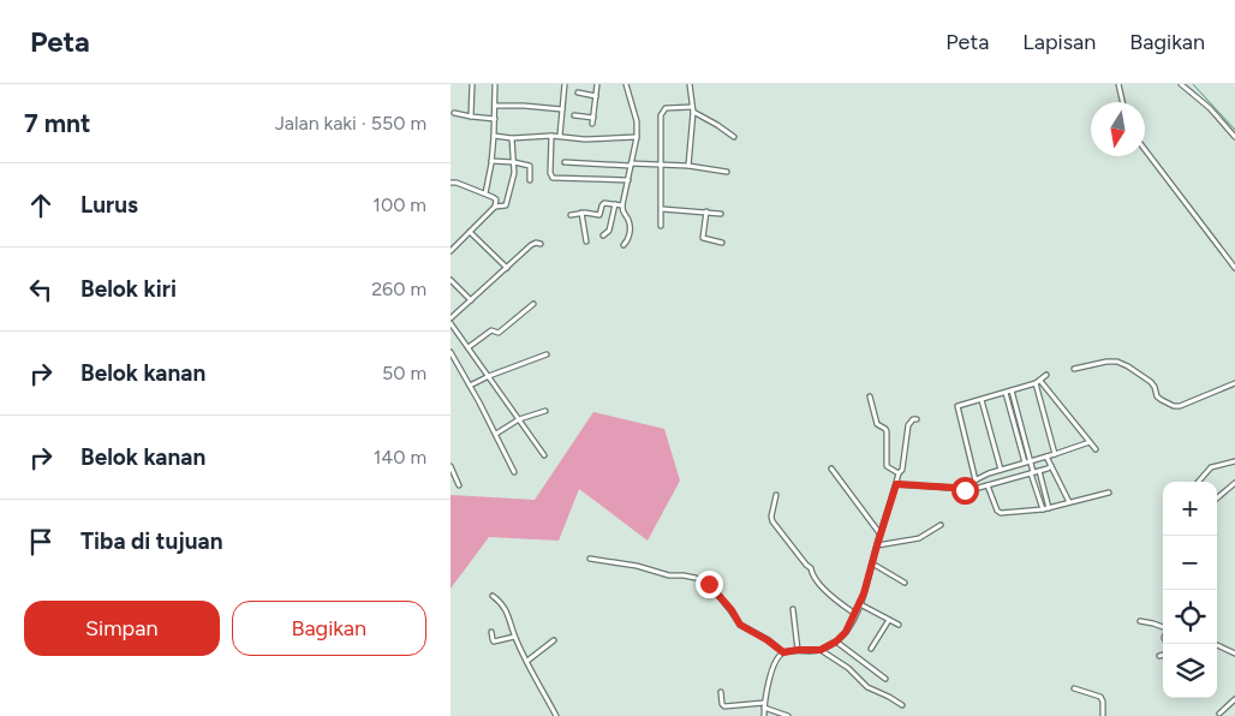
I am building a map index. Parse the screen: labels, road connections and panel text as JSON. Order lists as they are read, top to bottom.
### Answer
{
  "north": "bottom",
  "page": {
    "header": "Peta",
    "nav": ["Peta", "Lapisan", "Bagikan"],
    "heading": ["7 mnt", "Jalan kaki · 550 m"],
    "list": [
      ["Lurus", "100 m"],
      ["Belok kiri", "260 m"],
      ["Belok kanan", "50 m"],
      ["Belok kanan", "140 m"],
      "Tiba di tujuan"
    ],
    "map_buttons": ["+", "−"],
    "buttons": ["Simpan", "Bagikan"]
  }
}
